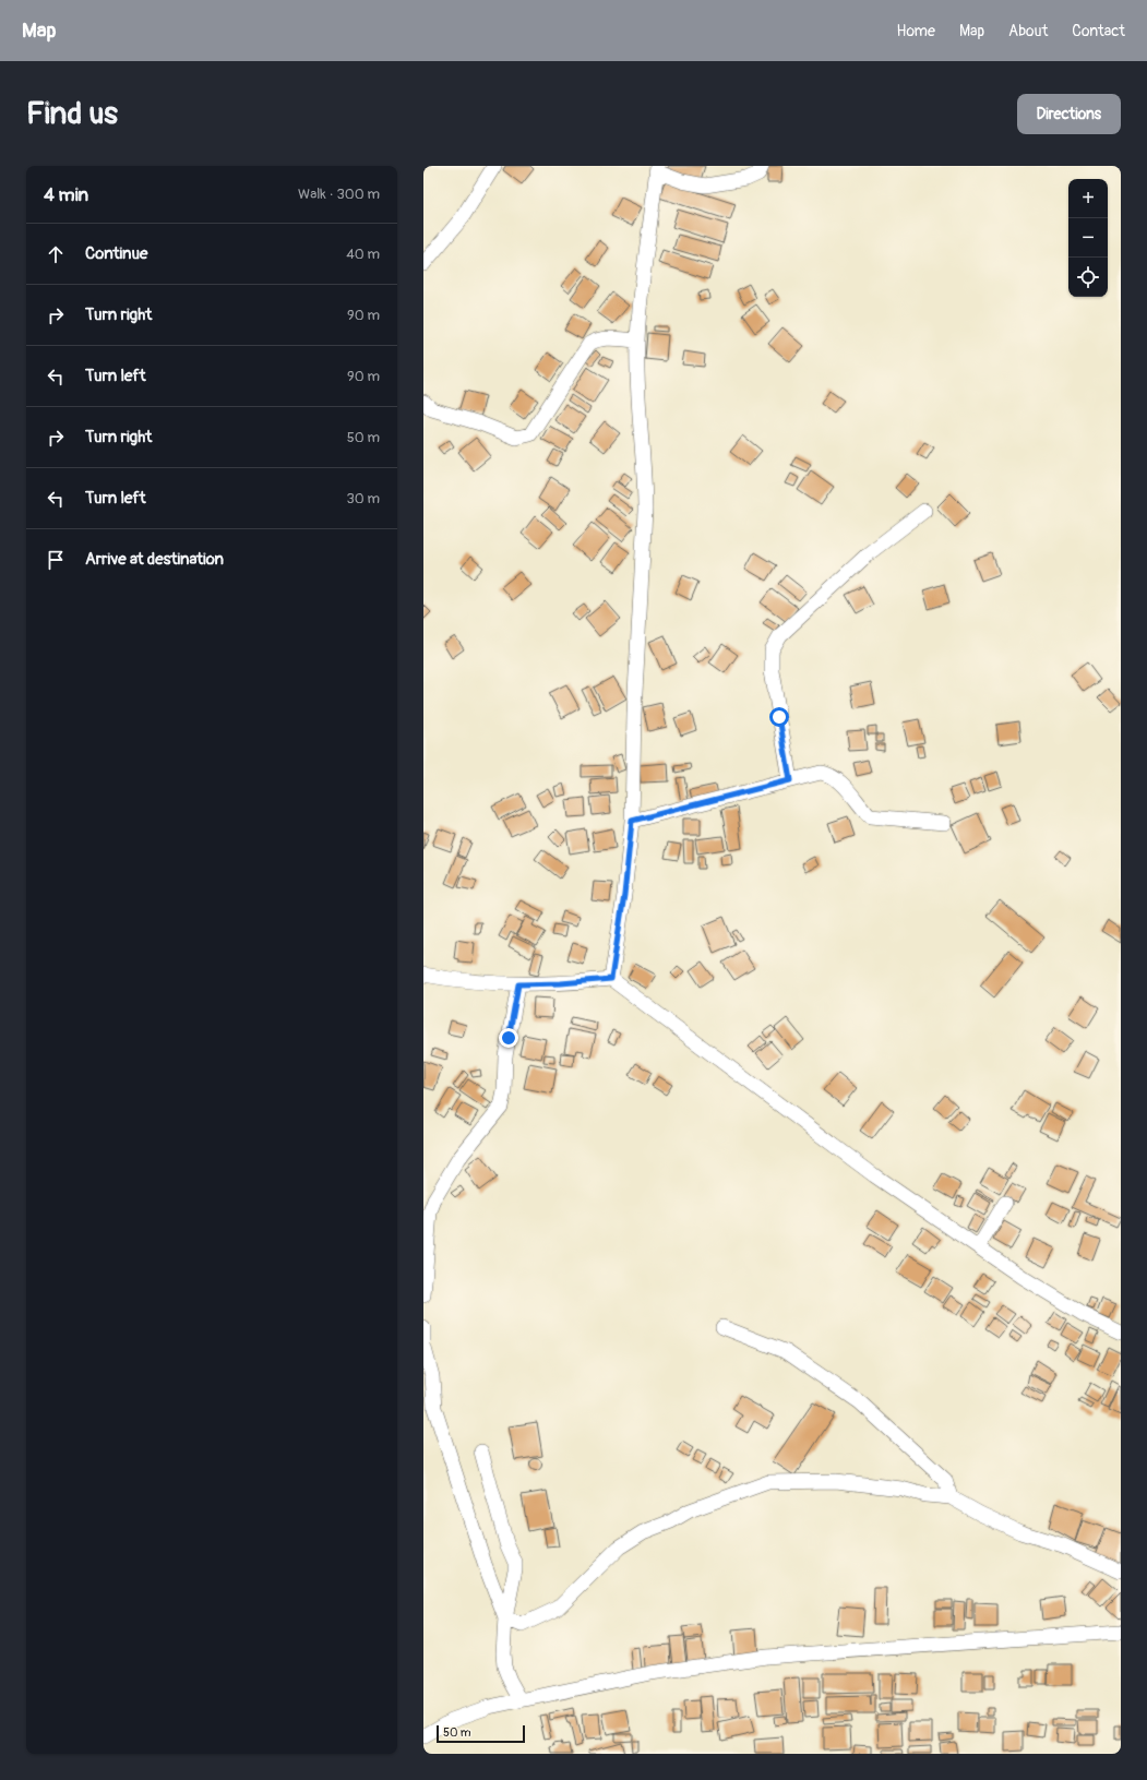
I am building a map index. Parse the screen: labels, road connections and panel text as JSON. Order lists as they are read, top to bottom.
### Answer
{
  "scale_bar": "50 m",
  "page": {
    "header": "Map",
    "nav": [
      "Home",
      "Map",
      "About",
      "Contact"
    ],
    "buttons": "Directions",
    "title": "Find us",
    "heading": ["4 min", "Walk · 300 m"],
    "map_buttons": ["+", "−"],
    "list": [
      ["Continue", "40 m"],
      ["Turn right", "90 m"],
      ["Turn left", "90 m"],
      ["Turn right", "50 m"],
      ["Turn left", "30 m"],
      "Arrive at destination"
    ],
    "scale": "50 m"
  }
}
